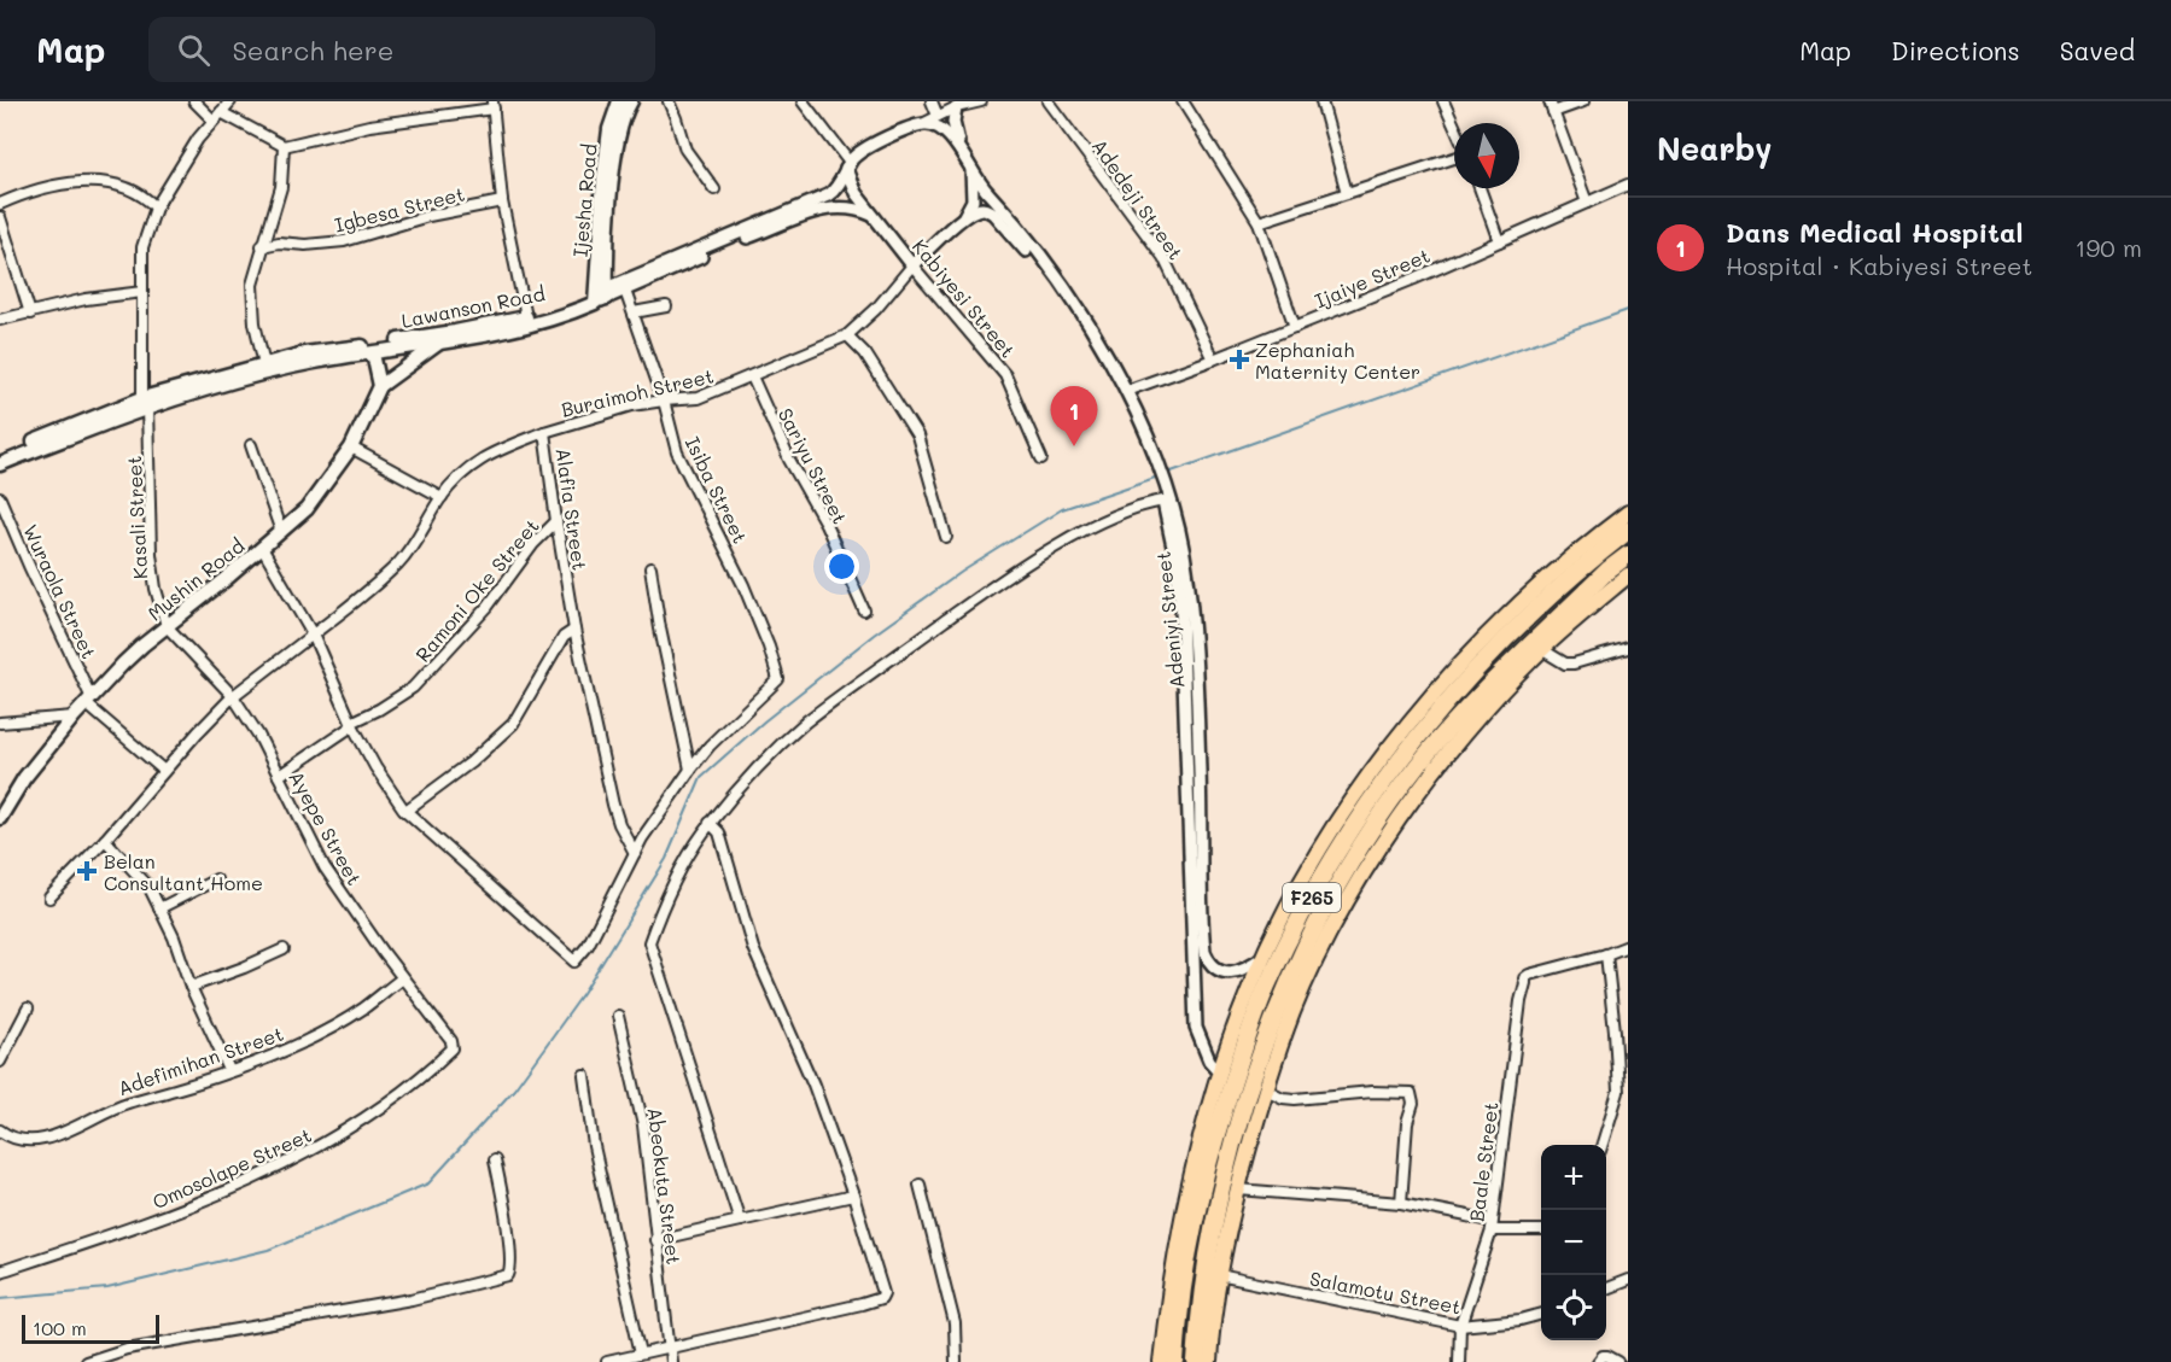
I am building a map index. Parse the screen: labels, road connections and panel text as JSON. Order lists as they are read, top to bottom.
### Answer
{
  "streets": {
    "highway": ["F265"],
    "main road": ["Ijesha Road", "Lawanson Road", "Mushin Road"],
    "street": [
      "Adedeji Street",
      "Igbesa Street",
      "Ijaiye Street",
      "Kabiyesi Street",
      "Buraimoh Street",
      "Sariyu Street",
      "Isiba Street",
      "Alafia Street",
      "Kasali Street",
      "Ramoni Oke Street",
      "Wuraola Street",
      "Adeniyi Street",
      "Ayepe Street",
      "Adefimihan Street",
      "Baale Street",
      "Omosolape Street",
      "Abeokuta Street",
      "Salamotu Street"
    ]
  },
  "crossings": [
    ["Adedeji Street", "Ijaiye Street"],
    ["Ijesha Road", "Lawanson Road"],
    ["Ijaiye Street", "Adeniyi Street"],
    ["Kabiyesi Street", "Lawanson Road"],
    ["Kabiyesi Street", "Buraimoh Street"],
    ["Kabiyesi Street", "Adeniyi Street"],
    ["Lawanson Road", "Buraimoh Street"],
    ["Lawanson Road", "Kasali Street"],
    ["Lawanson Road", "Adeniyi Street"],
    ["Buraimoh Street", "Sariyu Street"],
    ["Buraimoh Street", "Isiba Street"],
    ["Buraimoh Street", "Alafia Street"],
    ["Buraimoh Street", "Adeniyi Street"],
    ["Alafia Street", "Ramoni Oke Street"],
    ["Alafia Street", "Ayepe Street"],
    ["Kasali Street", "Mushin Road"],
    ["Kasali Street", "Ayepe Street"],
    ["Mushin Road", "Wuraola Street"],
    ["Mushin Road", "Ayepe Street"],
    ["Ramoni Oke Street", "Ayepe Street"],
    ["Ayepe Street", "Adefimihan Street"],
    ["Ayepe Street", "Omosolape Street"],
    ["Baale Street", "Salamotu Street"]
  ],
  "places": {
    "health": ["Zephaniah Maternity Center", "Belan Consultant Home"]
  },
  "scale_bar": "100 m",
  "north": "bottom",
  "page": {
    "header": "Map",
    "search": "Search here",
    "nav": ["Map", "Directions", "Saved"],
    "heading": "Nearby",
    "list": [
      {
        "mark": "1",
        "name": "Dans Medical Hospital",
        "note": "Hospital · Kabiyesi Street",
        "value": "190 m"
      }
    ],
    "pins": "1",
    "map_buttons": ["+", "−"],
    "scale": "100 m"
  }
}
